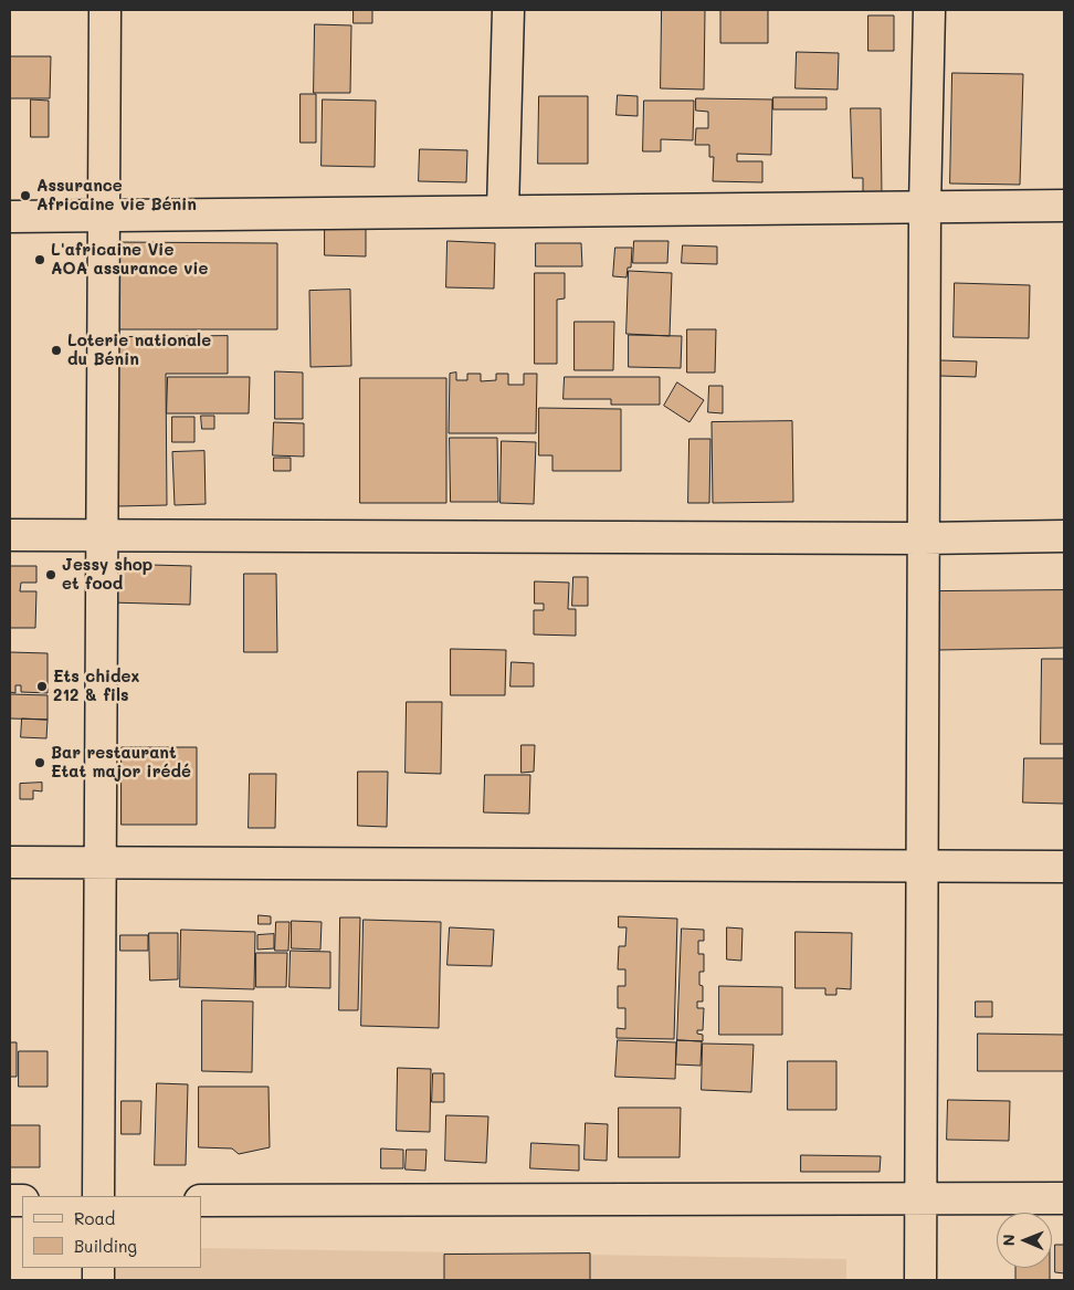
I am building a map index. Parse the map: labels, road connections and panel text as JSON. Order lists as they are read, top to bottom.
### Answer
{
  "places": [
    "Assurance Africaine vie Bénin",
    "L'africaine Vie AOA assurance vie",
    "Loterie nationale du Bénin",
    "Jessy shop et food",
    "Ets chidex 212 & fils",
    "Bar restaurant Etat major irédé"
  ],
  "legend": ["Road", "Building"],
  "north": "left"
}
